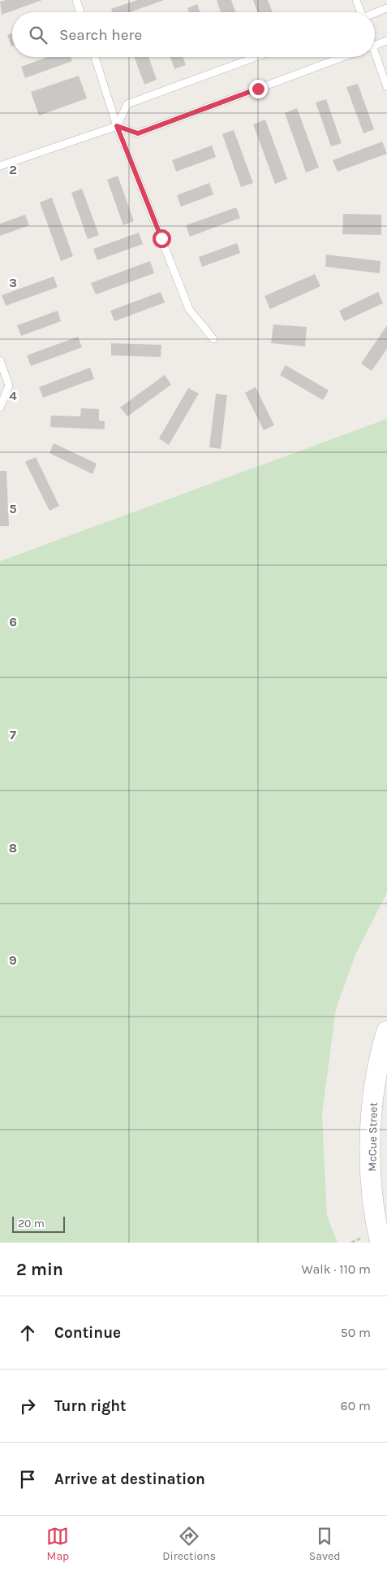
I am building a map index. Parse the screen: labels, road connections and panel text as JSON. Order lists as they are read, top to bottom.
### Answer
{
  "streets": {
    "main road": ["McCue Street"]
  },
  "scale_bar": "20 m",
  "page": {
    "search": "Search here",
    "scale": "20 m",
    "heading": ["2 min", "Walk · 110 m"],
    "list": [
      ["Continue", "50 m"],
      ["Turn right", "60 m"],
      "Arrive at destination"
    ],
    "nav": ["Map", "Directions", "Saved"]
  },
  "grid": {
    "rows": [
      "2",
      "3",
      "4",
      "5",
      "6",
      "7",
      "8",
      "9"
    ]
  }
}
